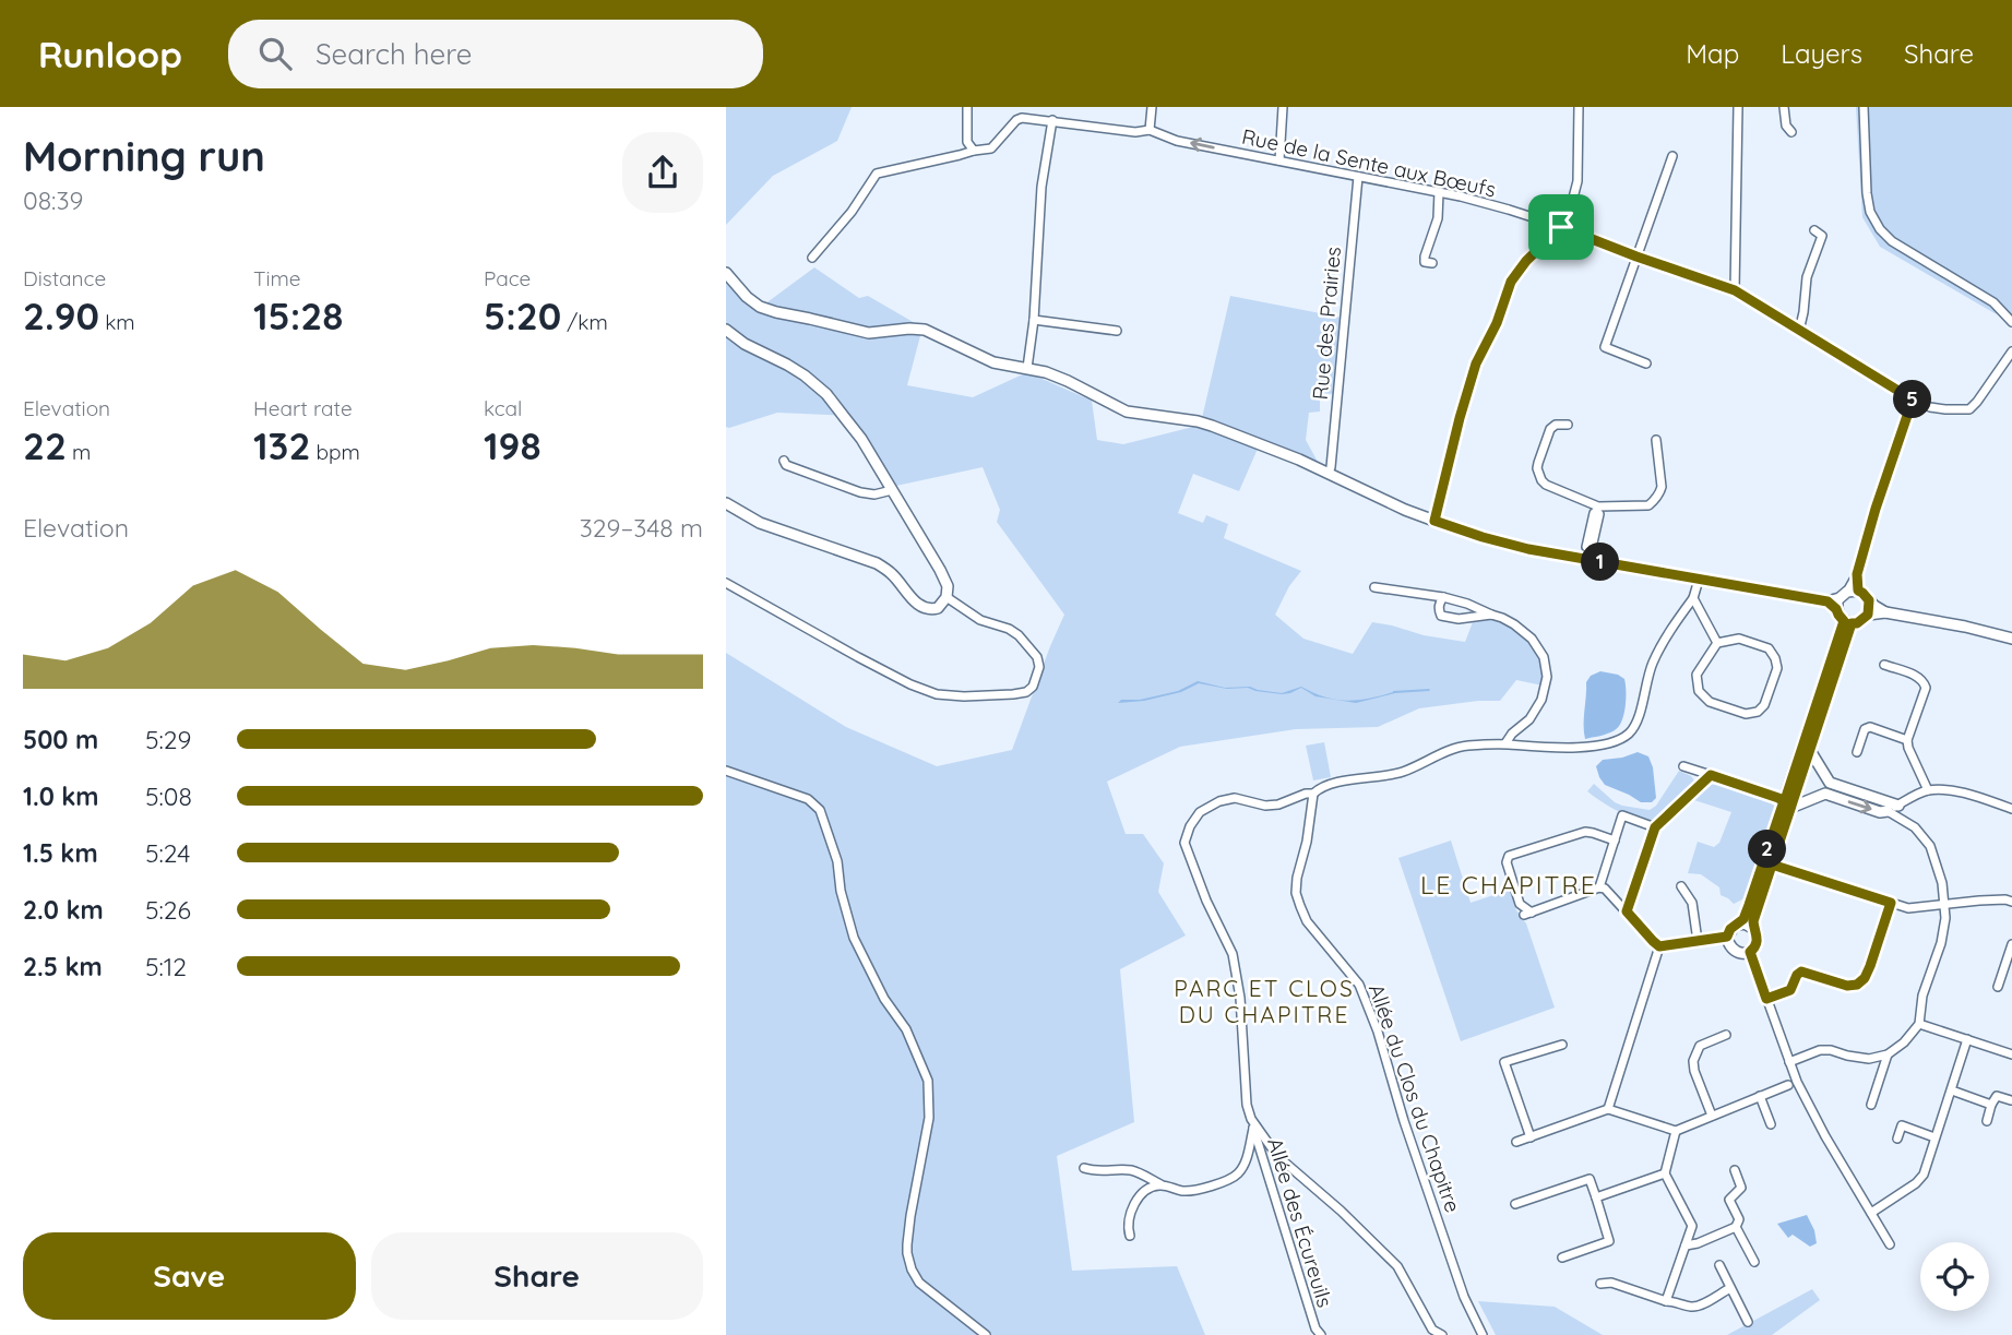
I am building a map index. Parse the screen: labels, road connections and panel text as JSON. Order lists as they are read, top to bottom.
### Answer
{
  "streets": {
    "street": [
      "Rue de la Sente aux Bœufs",
      "Rue des Prairies",
      "Allée du Clos du Chapitre",
      "Allée des Écureuils"
    ]
  },
  "crossings": [
    ["Rue de la Sente aux Bœufs", "Rue des Prairies"]
  ],
  "districts": ["LE CHAPITRE", "PARC ET CLOS DU CHAPITRE"],
  "page": {
    "header": "Runloop",
    "search": "Search here",
    "nav": ["Map", "Layers", "Share"],
    "heading": ["Morning run", "08:39"],
    "stats": [
      ["Distance", "2.90 km"],
      ["Time", "15:28"],
      ["Pace", "5:20 /km"],
      ["Elevation", "22 m"],
      ["Heart rate", "132 bpm"],
      ["kcal", "198"]
    ],
    "pins": ["5", "1", "2"],
    "chart": ["Elevation", "329–348 m"],
    "list": [
      {
        "name": "500 m",
        "note": "5:29"
      },
      {
        "name": "1.0 km",
        "note": "5:08"
      },
      {
        "name": "1.5 km",
        "note": "5:24"
      },
      {
        "name": "2.0 km",
        "note": "5:26"
      },
      {
        "name": "2.5 km",
        "note": "5:12"
      }
    ],
    "buttons": ["Save", "Share"]
  }
}
